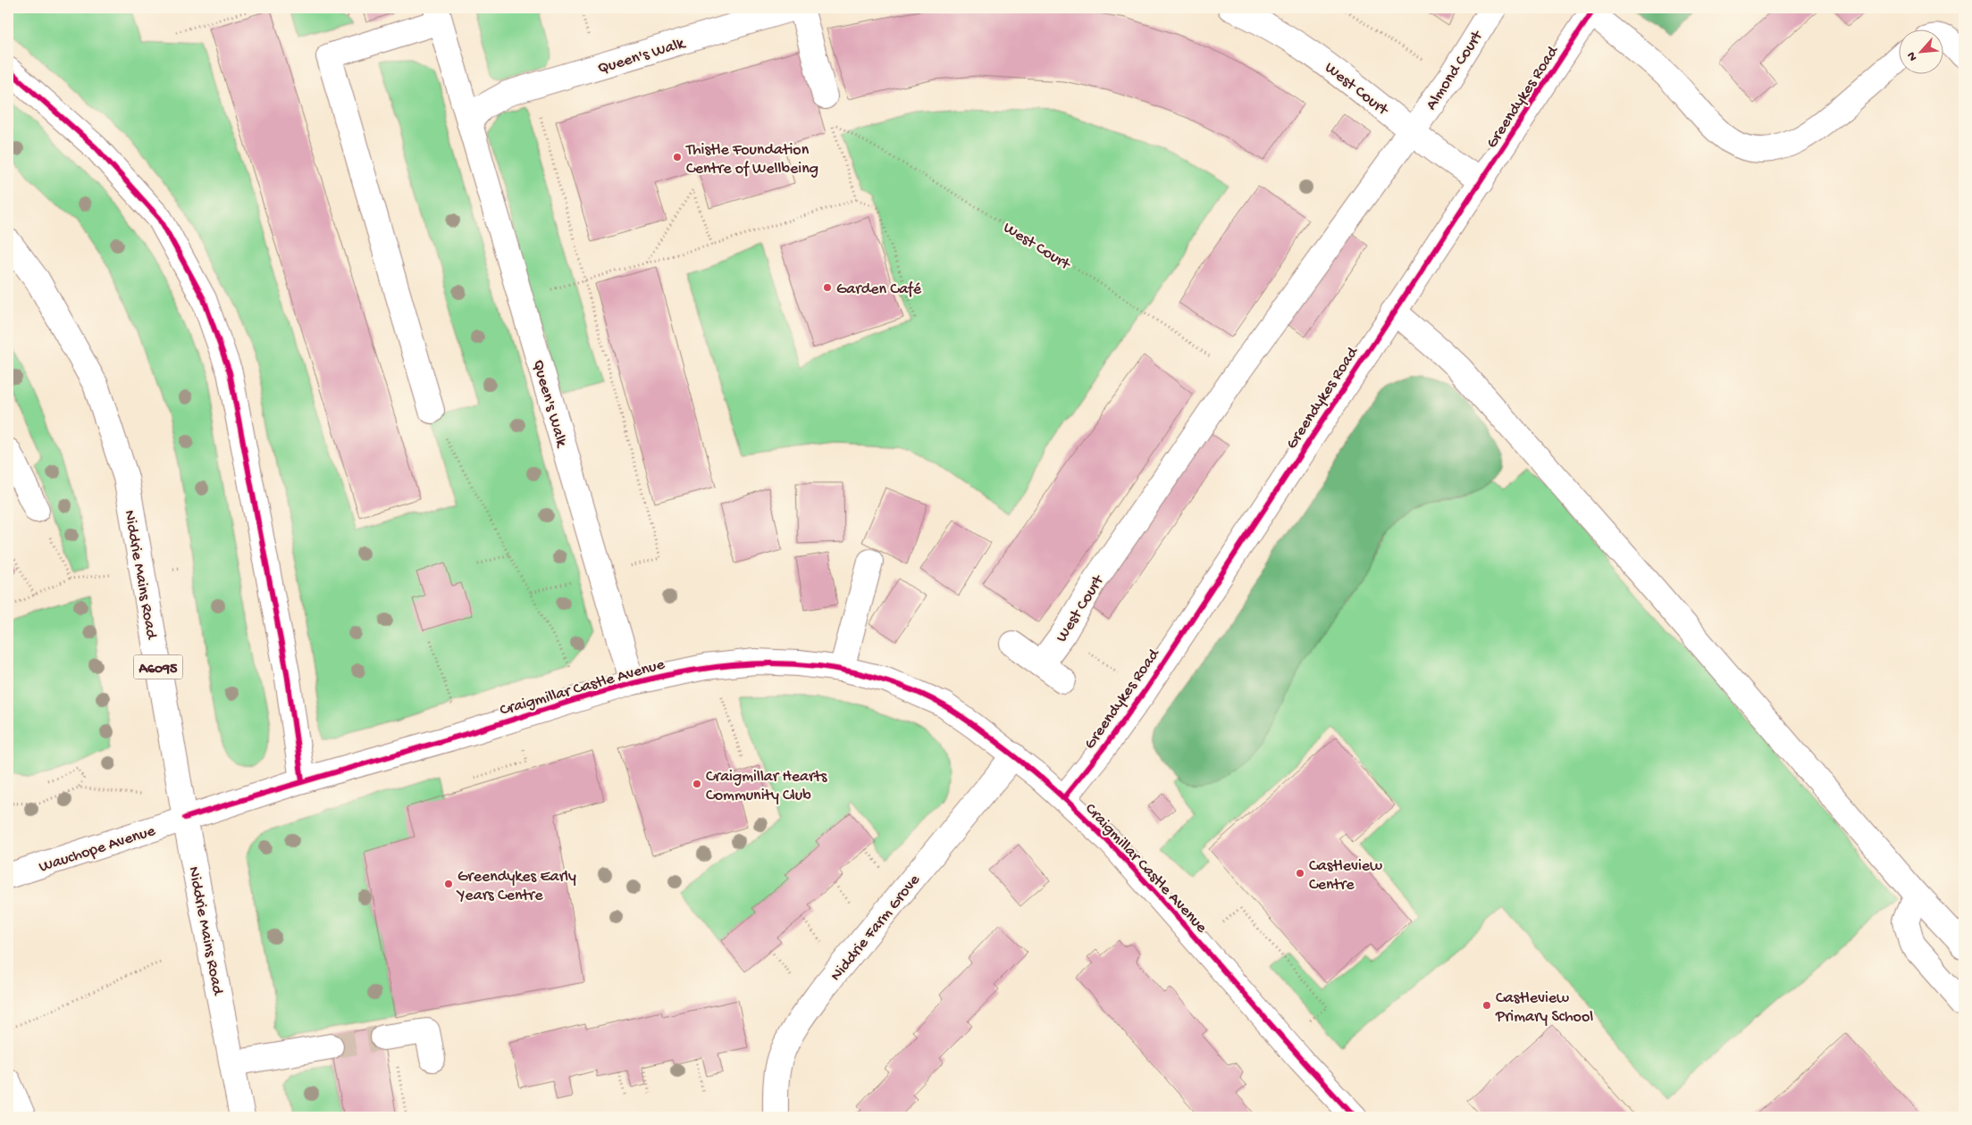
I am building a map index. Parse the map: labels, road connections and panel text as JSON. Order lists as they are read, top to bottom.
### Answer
{
  "streets": {
    "street": [
      "Queen's Walk",
      "Almond Court",
      "West Court",
      "Greendykes Road",
      "Niddrie Mains Road",
      "A6095",
      "Craigmillar Castle Avenue",
      "Wauchope Avenue",
      "Niddrie Farm Grove"
    ]
  },
  "crossings": [
    ["Queen's Walk", "Craigmillar Castle Avenue"],
    ["Almond Court", "West Court"],
    ["West Court", "Greendykes Road"],
    ["Greendykes Road", "Craigmillar Castle Avenue"],
    ["Niddrie Mains Road", "Craigmillar Castle Avenue"],
    ["Niddrie Mains Road", "Wauchope Avenue"],
    ["Craigmillar Castle Avenue", "Wauchope Avenue"],
    ["Craigmillar Castle Avenue", "Niddrie Farm Grove"]
  ],
  "places": [
    "Thistle Foundation Centre of Wellbeing",
    "Garden Café",
    "Craigmillar Hearts Community Club",
    "Castleview Centre",
    "Greendykes Early Years Centre",
    "Castleview Primary School"
  ],
  "north": "bottom left"
}
